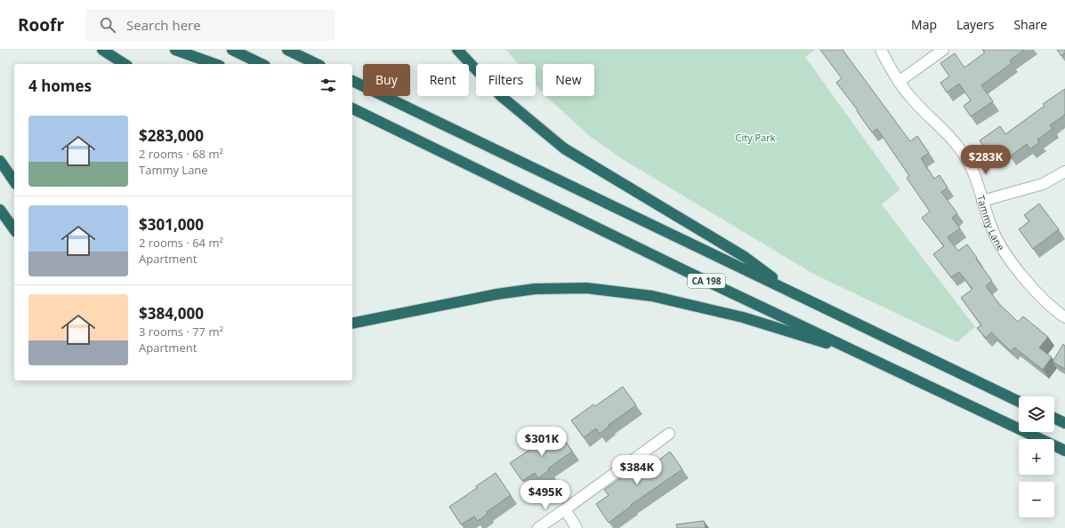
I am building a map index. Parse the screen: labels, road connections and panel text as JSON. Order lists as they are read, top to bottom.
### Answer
{
  "streets": {
    "highway": ["CA 198"],
    "street": ["Tammy Lane"]
  },
  "parks": ["City Park"],
  "page": {
    "header": "Roofr",
    "search": "Search here",
    "nav": ["Map", "Layers", "Share"],
    "chip": [
      "Buy",
      "Rent",
      "Filters",
      "New"
    ],
    "heading": "4 homes",
    "list": [
      {
        "name": "$283,000",
        "note": "2 rooms · 68 m² · Tammy Lane"
      },
      {
        "name": "$301,000",
        "note": "2 rooms · 64 m² · Apartment"
      },
      {
        "name": "$384,000",
        "note": "3 rooms · 77 m² · Apartment"
      }
    ],
    "price": [
      "$283K",
      "$301K",
      "$384K",
      "$495K"
    ],
    "map_buttons": ["+", "−"]
  }
}
